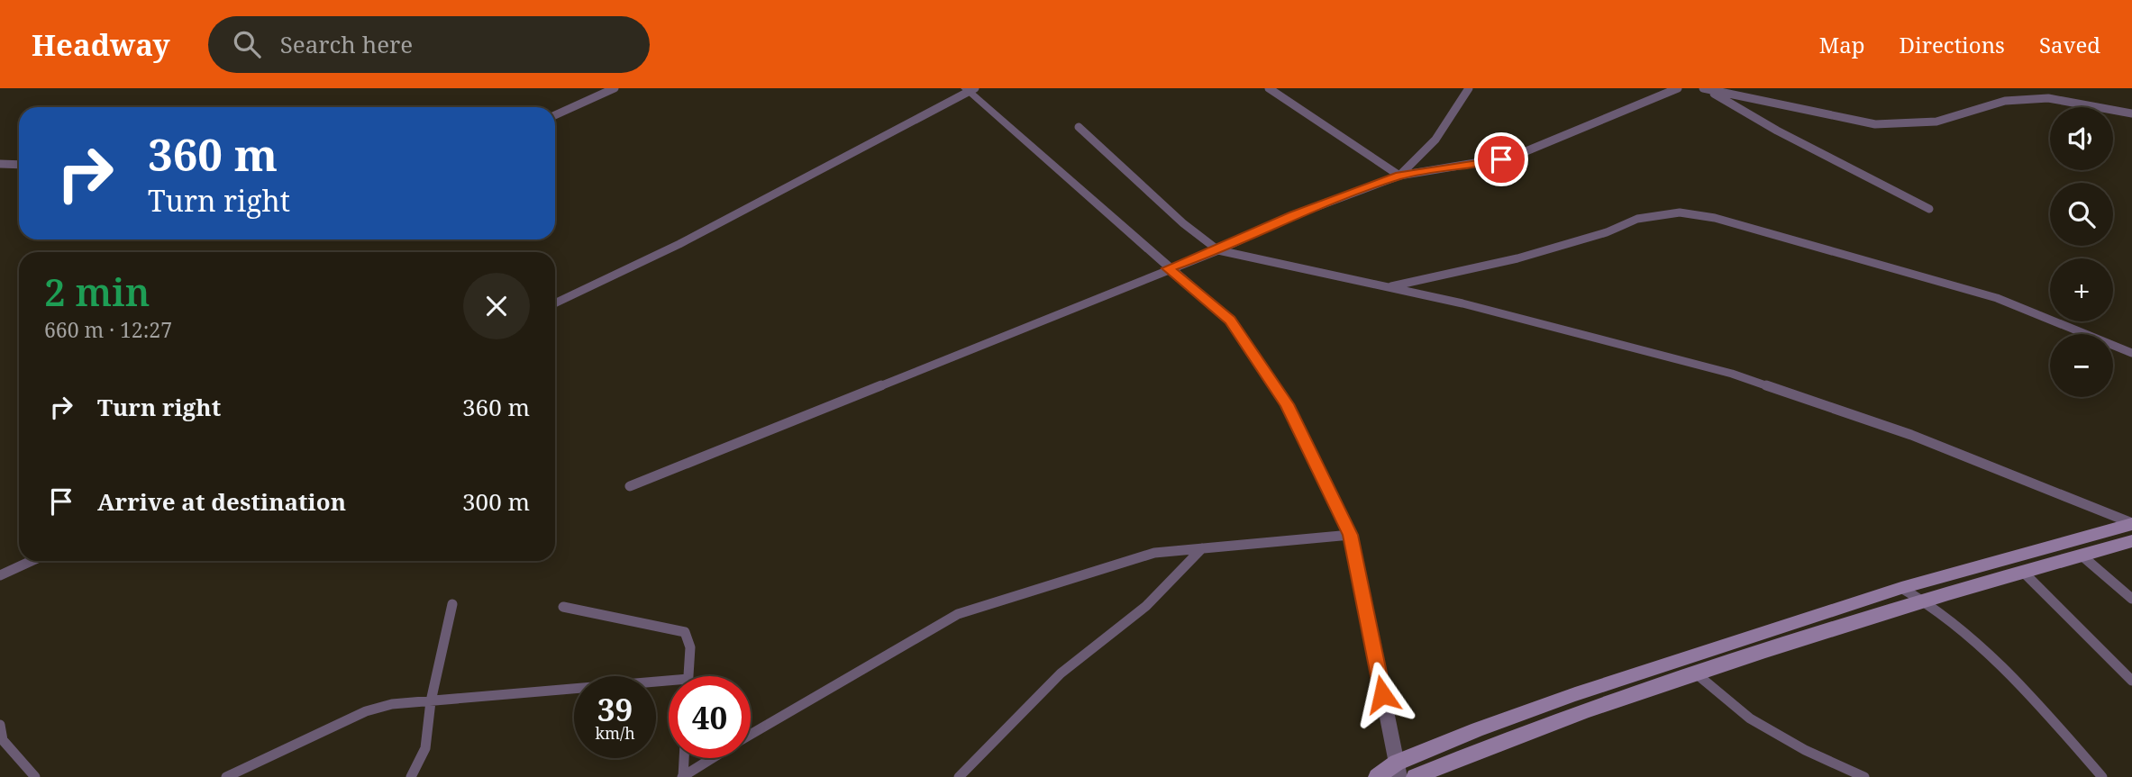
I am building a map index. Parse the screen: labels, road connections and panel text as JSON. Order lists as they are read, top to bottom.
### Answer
{
  "page": {
    "header": "Headway",
    "search": "Search here",
    "nav": ["Map", "Directions", "Saved"],
    "map_buttons": ["+", "−"],
    "turn": ["360 m", "Turn right"],
    "heading": ["2 min", "660 m · 12:27"],
    "list": [
      {
        "name": "Turn right",
        "value": "360 m"
      },
      {
        "name": "Arrive at destination",
        "value": "300 m"
      }
    ],
    "speed": "39 km/h",
    "limit": "40"
  }
}
